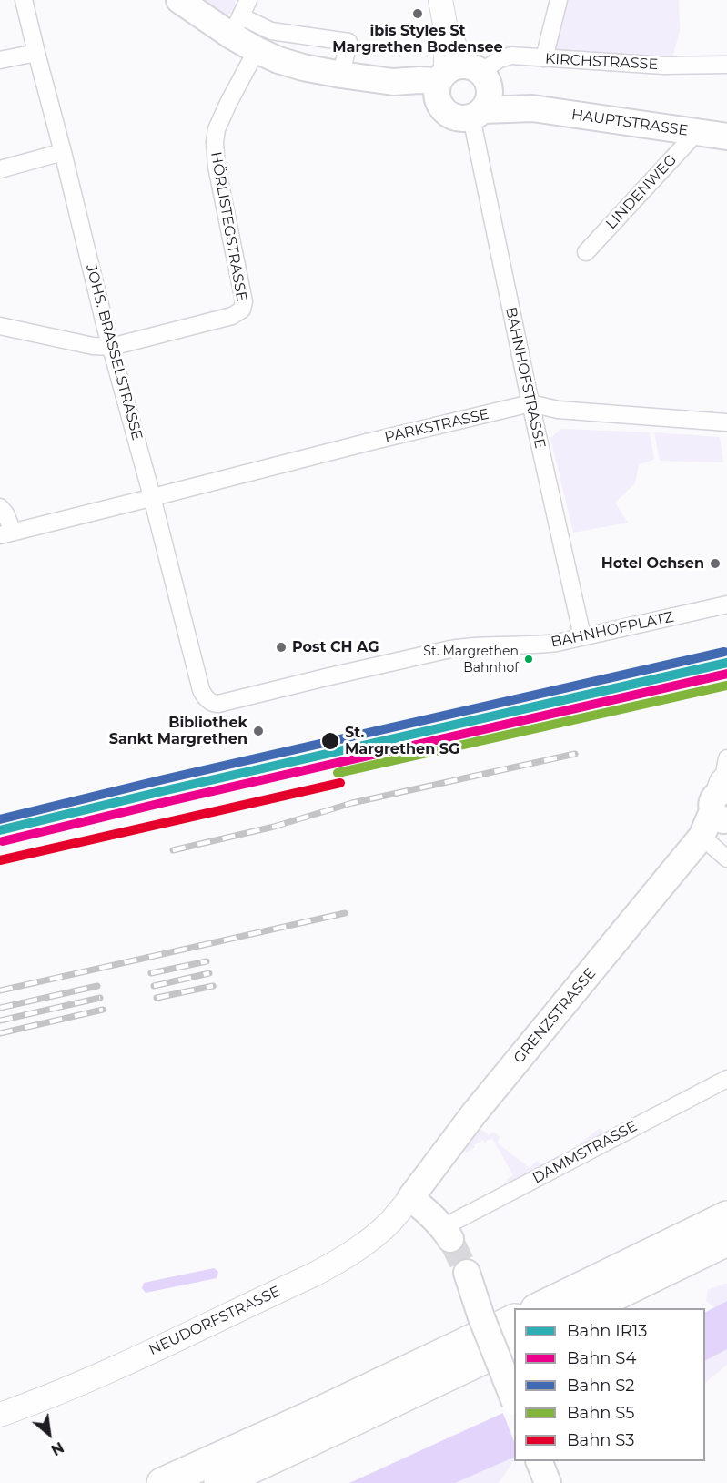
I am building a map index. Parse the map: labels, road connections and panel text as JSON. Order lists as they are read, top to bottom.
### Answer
{
  "streets": {
    "main road": ["HAUPTSTRASSE", "GRENZSTRASSE", "NEUDORFSTRASSE"],
    "street": [
      "KIRCHSTRASSE",
      "LINDENWEG",
      "HÖRLISTEGSTRASSE",
      "JOHS. BRASSELSTRASSE",
      "BAHNHOFSTRASSE",
      "PARKSTRASSE",
      "BAHNHOFPLATZ",
      "DAMMSTRASSE"
    ]
  },
  "crossings": [
    ["KIRCHSTRASSE", "HAUPTSTRASSE"],
    ["KIRCHSTRASSE", "BAHNHOFSTRASSE"],
    ["HAUPTSTRASSE", "LINDENWEG"],
    ["HAUPTSTRASSE", "HÖRLISTEGSTRASSE"],
    ["HAUPTSTRASSE", "BAHNHOFSTRASSE"],
    ["HÖRLISTEGSTRASSE", "JOHS. BRASSELSTRASSE"],
    ["JOHS. BRASSELSTRASSE", "PARKSTRASSE"],
    ["JOHS. BRASSELSTRASSE", "BAHNHOFPLATZ"],
    ["BAHNHOFSTRASSE", "PARKSTRASSE"],
    ["BAHNHOFSTRASSE", "BAHNHOFPLATZ"],
    ["GRENZSTRASSE", "NEUDORFSTRASSE"]
  ],
  "places": [
    "ibis Styles St Margrethen Bodensee",
    "Hotel Ochsen",
    "Post CH AG",
    "St. Margrethen Bahnhof",
    "Bibliothek Sankt Margrethen",
    "St. Margrethen SG"
  ],
  "lines": [
    "rail line S2",
    "rail line IR13",
    "rail line S4",
    "rail line S5",
    "rail line S3"
  ],
  "legend": [
    "Bahn IR13",
    "Bahn S4",
    "Bahn S2",
    "Bahn S5",
    "Bahn S3"
  ],
  "north": "bottom right"
}
